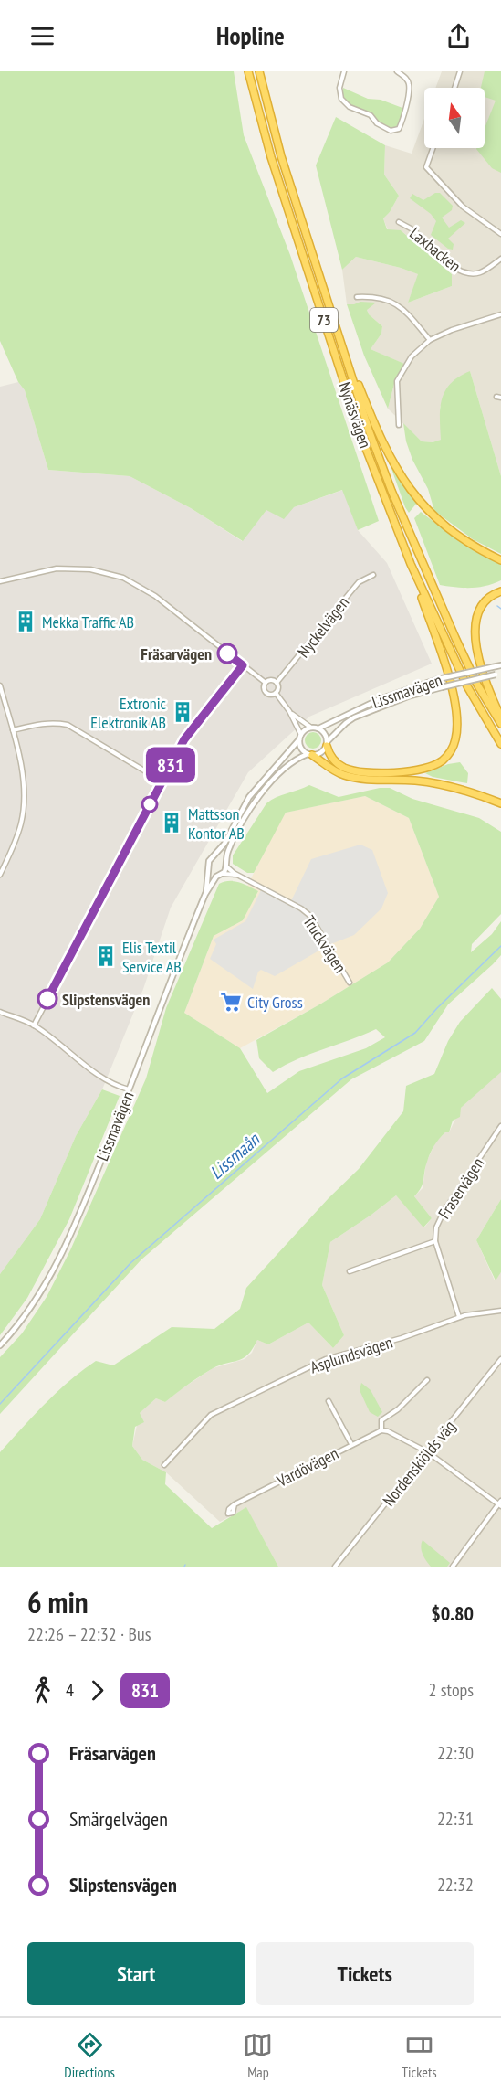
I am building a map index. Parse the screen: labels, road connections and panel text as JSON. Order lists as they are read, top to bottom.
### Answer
{
  "streets": {
    "highway": ["73", "Nynäsvägen"],
    "street": [
      "Laxbacken",
      "Nyckelvägen",
      "Lissmavägen",
      "Truckvägen",
      "Fraservägen",
      "Asplundsvägen",
      "Nordenskiölds väg",
      "Vardövägen"
    ]
  },
  "crossings": [
    ["Lissmavägen", "Truckvägen"],
    ["Fraservägen", "Asplundsvägen"]
  ],
  "water": ["Lissmaån"],
  "places": {
    "building": [
      "Mekka Traffic AB",
      "Extronic Elektronik AB",
      "Mattsson Kontor AB",
      "Elis Textil Service AB"
    ],
    "other": ["Fräsarvägen", "Slipstensvägen"],
    "supermarket": ["City Gross"]
  },
  "lines": ["bus line 831"],
  "north": "top",
  "page": {
    "header": "Hopline",
    "on_map": "831",
    "heading": ["6 min", "22:26 – 22:32 · Bus", "$0.80"],
    "legs": ["4", "831", "2 stops"],
    "list": [
      {
        "name": "Fräsarvägen",
        "value": "22:30"
      },
      {
        "name": "Smärgelvägen",
        "value": "22:31"
      },
      {
        "name": "Slipstensvägen",
        "value": "22:32"
      }
    ],
    "buttons": ["Start", "Tickets"],
    "tabs": ["Directions", "Map", "Tickets"]
  }
}
